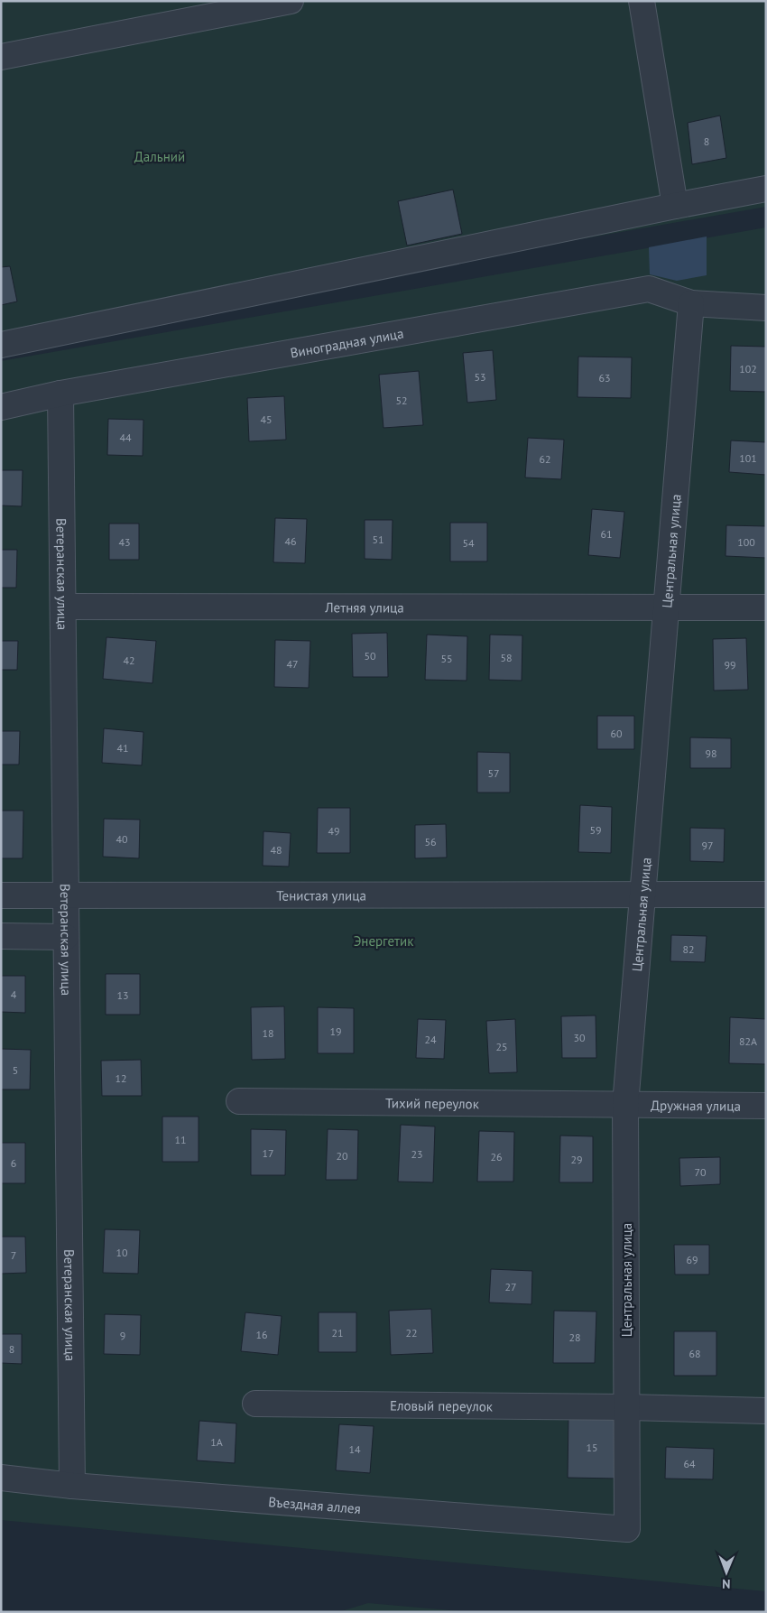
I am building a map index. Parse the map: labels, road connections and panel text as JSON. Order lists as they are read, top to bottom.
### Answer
{
  "streets": {
    "street": [
      "Виноградная улица",
      "Центральная улица",
      "Ветеранская улица",
      "Летняя улица",
      "Тенистая улица",
      "Тихий переулок",
      "Дружная улица",
      "Еловый переулок",
      "Въездная аллея"
    ]
  },
  "crossings": [
    ["Виноградная улица", "Центральная улица"],
    ["Виноградная улица", "Ветеранская улица"],
    ["Центральная улица", "Летняя улица"],
    ["Центральная улица", "Тенистая улица"],
    ["Центральная улица", "Тихий переулок"],
    ["Центральная улица", "Дружная улица"],
    ["Центральная улица", "Еловый переулок"],
    ["Центральная улица", "Въездная аллея"],
    ["Ветеранская улица", "Летняя улица"],
    ["Ветеранская улица", "Тенистая улица"],
    ["Ветеранская улица", "Въездная аллея"],
    ["Тихий переулок", "Дружная улица"]
  ],
  "parks": ["Дальний", "Энергетик"],
  "house_numbers": [
    "8",
    "102",
    "53",
    "63",
    "52",
    "45",
    "44",
    "101",
    "62",
    "61",
    "51",
    "46",
    "43",
    "100",
    "54",
    "50",
    "58",
    "55",
    "42",
    "47",
    "99",
    "60",
    "41",
    "98",
    "57",
    "59",
    "49",
    "40",
    "56",
    "97",
    "48",
    "82",
    "4",
    "13",
    "19",
    "18",
    "30",
    "24",
    "82А",
    "25",
    "5",
    "12",
    "11",
    "17",
    "23",
    "20",
    "26",
    "29",
    "6",
    "70",
    "10",
    "7",
    "69",
    "27",
    "21",
    "22",
    "16",
    "9",
    "28",
    "8",
    "68",
    "1А",
    "15",
    "14",
    "64"
  ],
  "north": "bottom"
}
